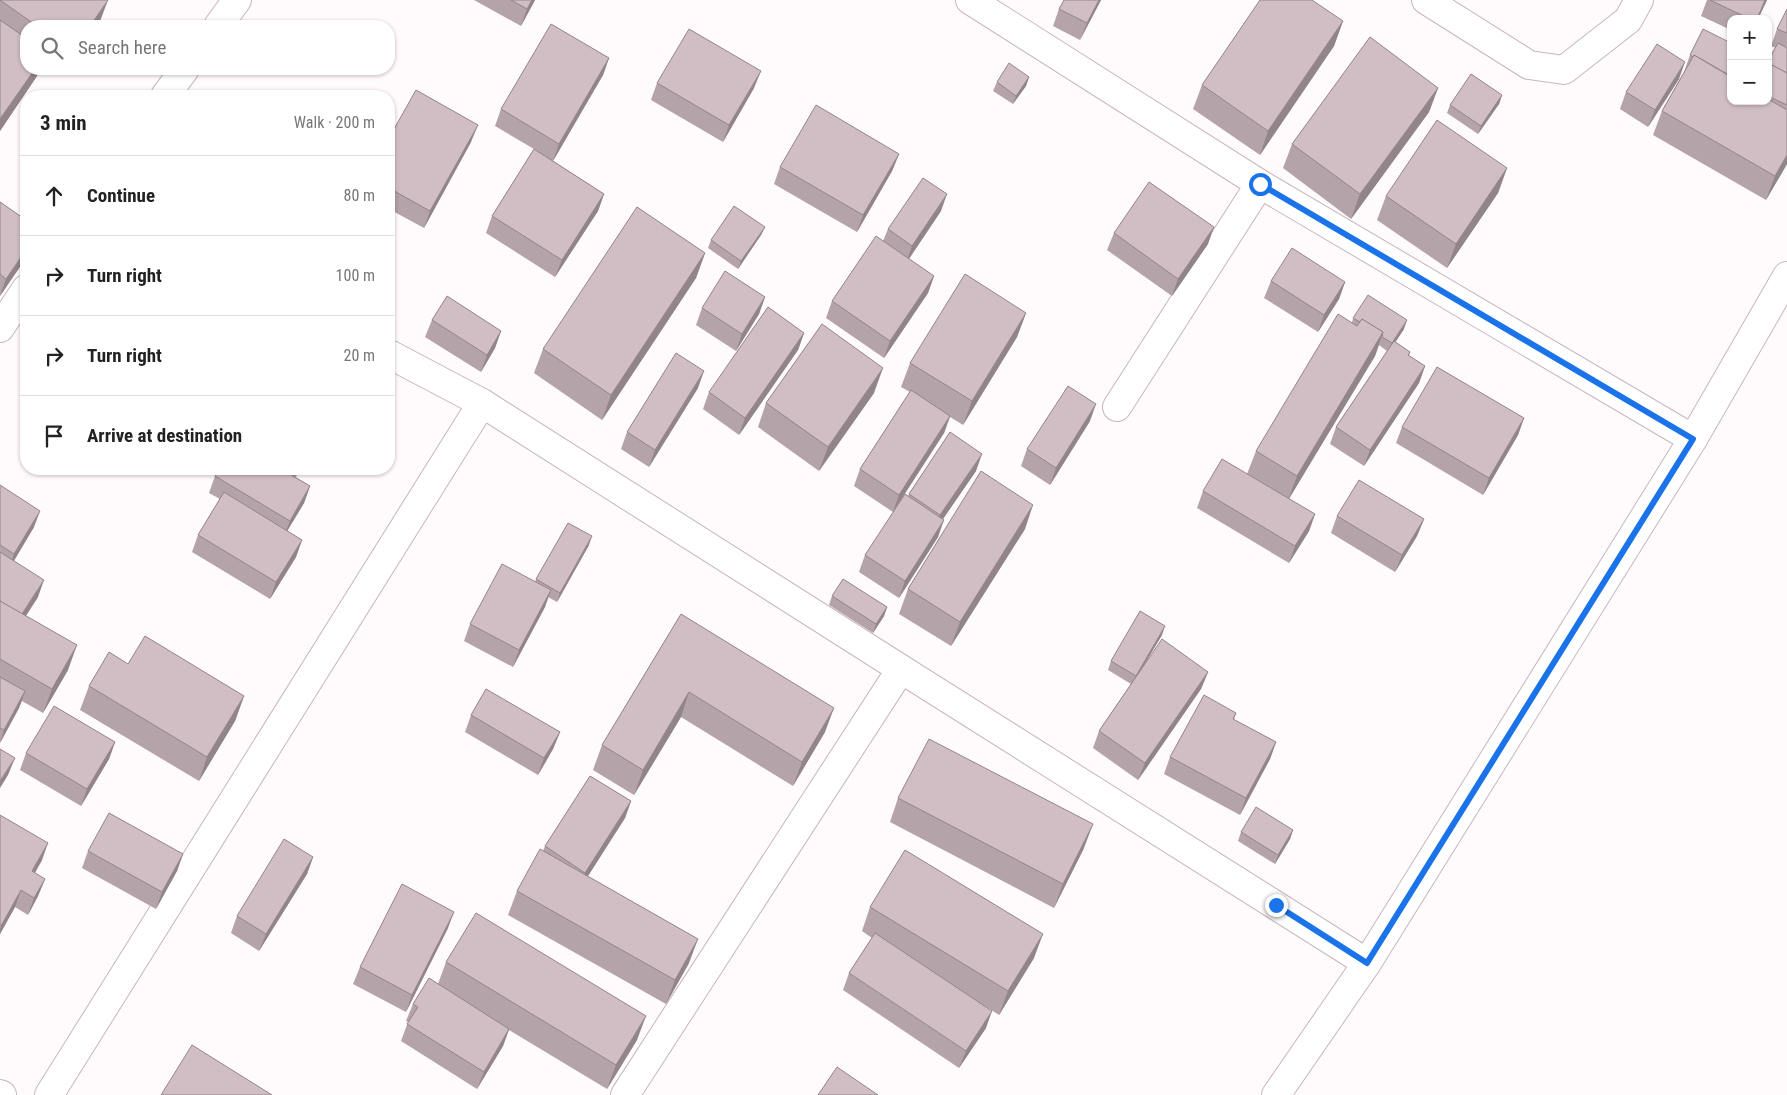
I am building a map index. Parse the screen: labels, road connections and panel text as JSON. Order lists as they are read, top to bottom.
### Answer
{
  "page": {
    "map_buttons": ["+", "−"],
    "search": "Search here",
    "heading": ["3 min", "Walk · 200 m"],
    "list": [
      ["Continue", "80 m"],
      ["Turn right", "100 m"],
      ["Turn right", "20 m"],
      "Arrive at destination"
    ]
  }
}
